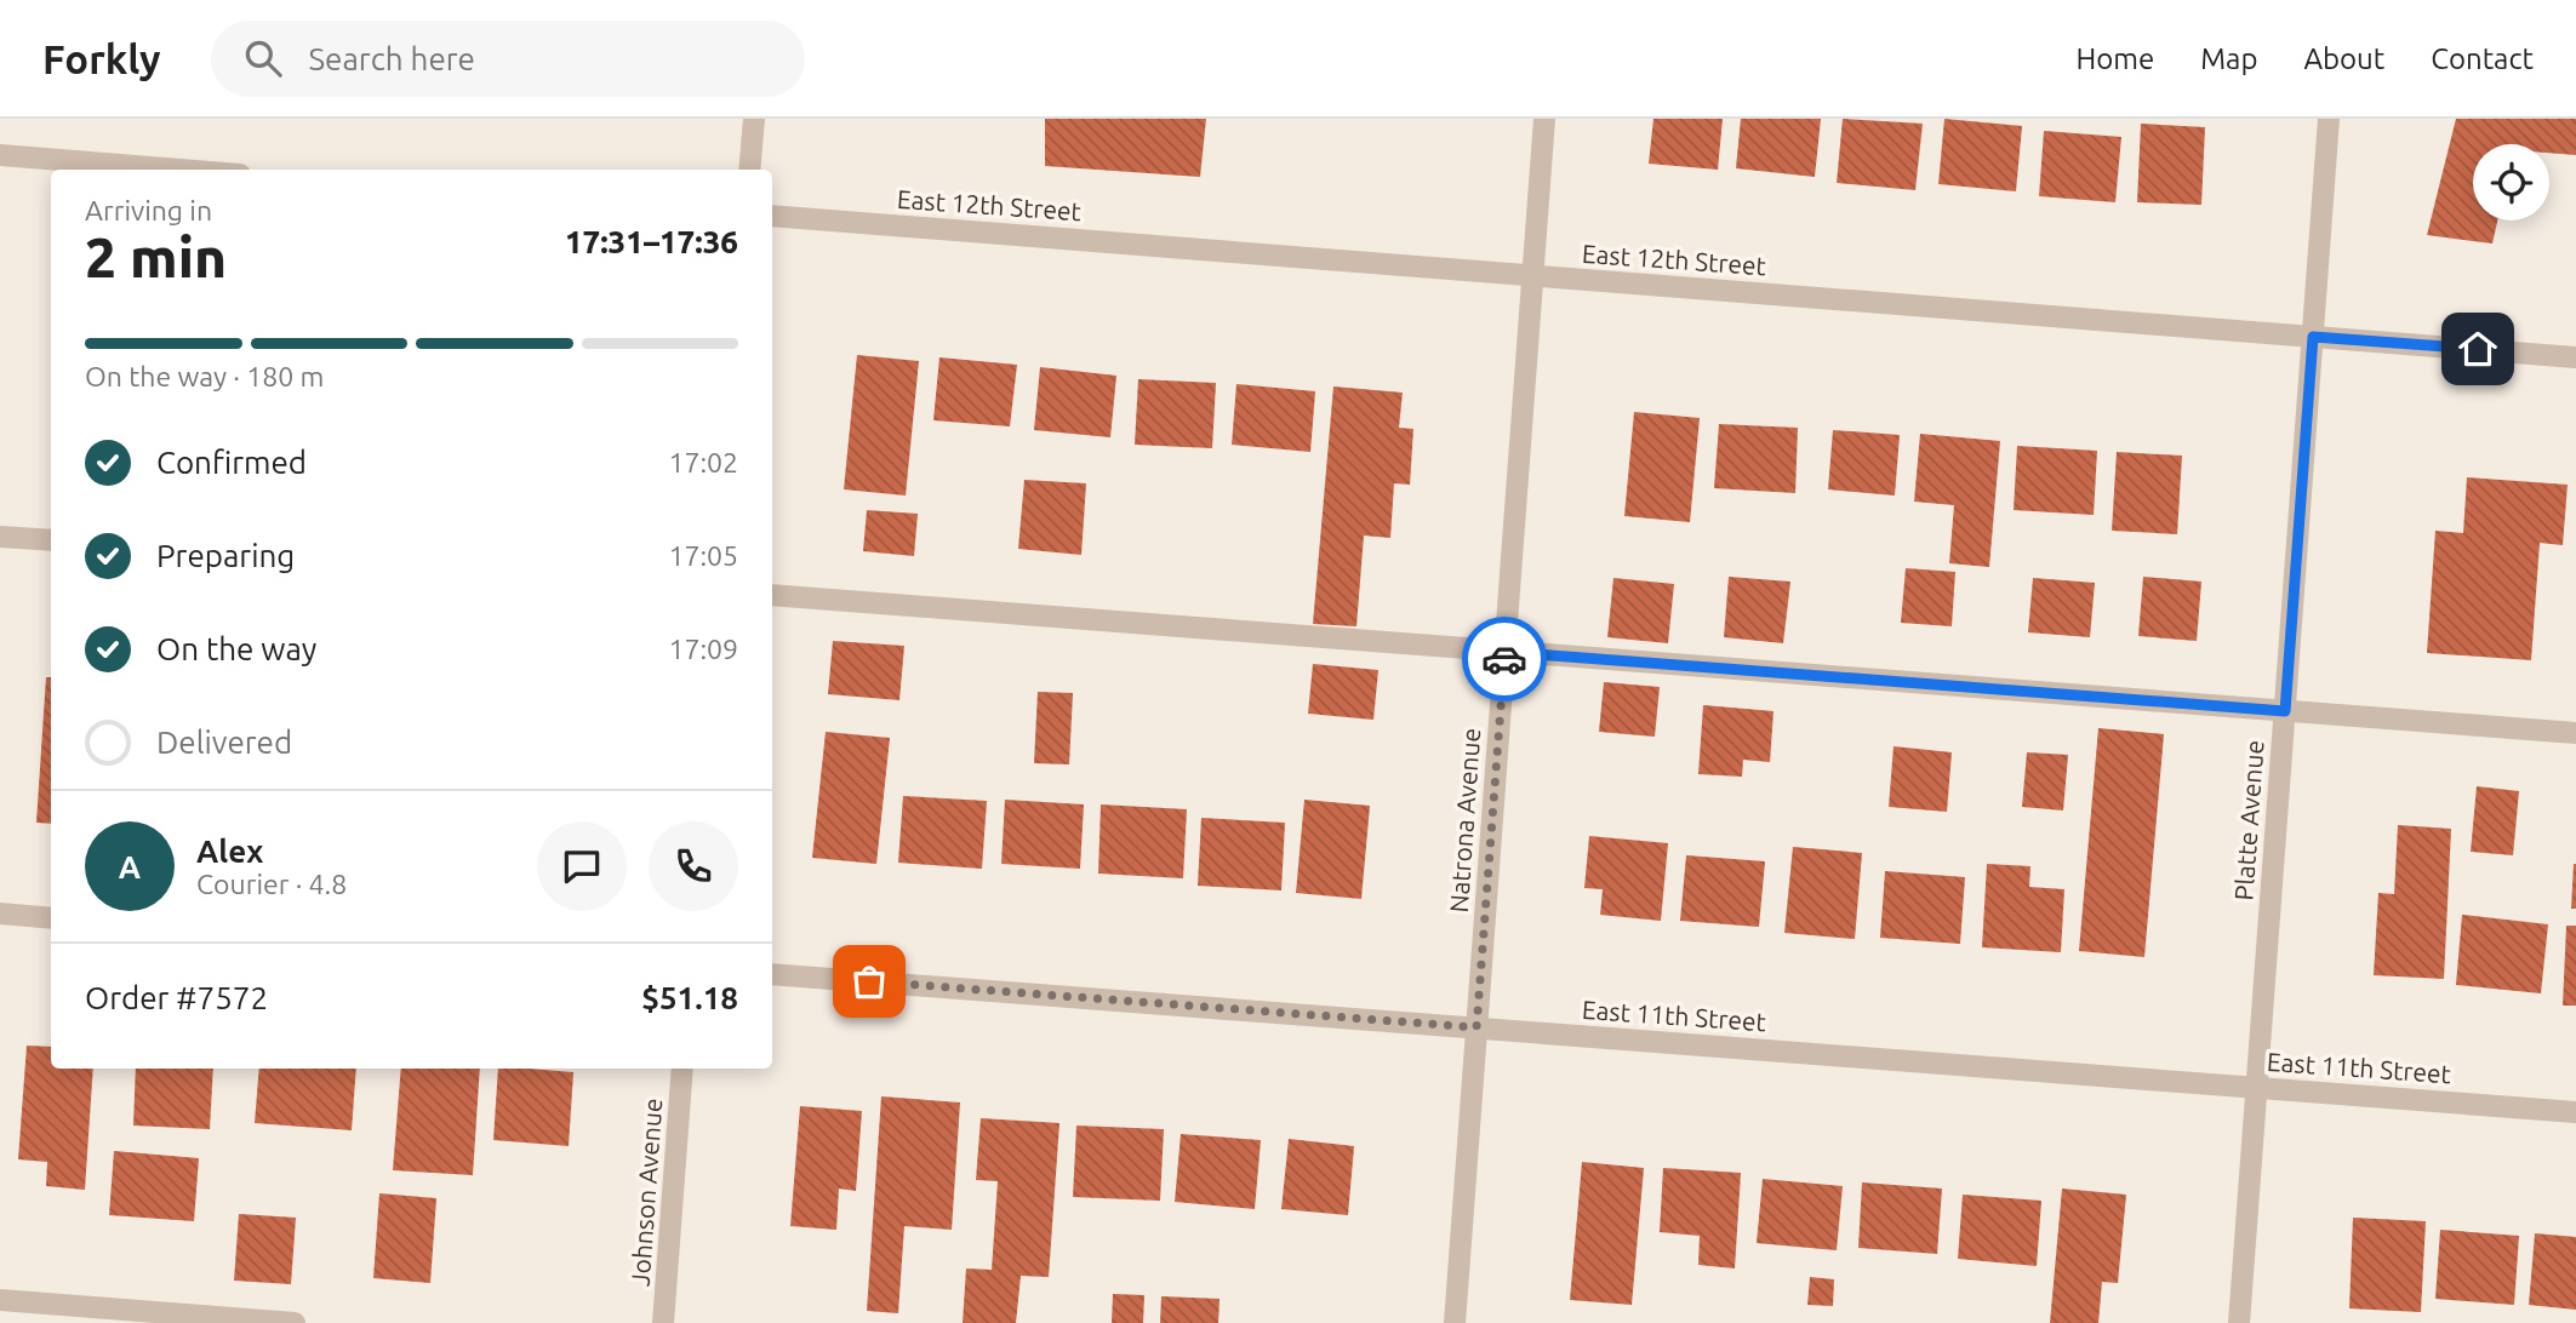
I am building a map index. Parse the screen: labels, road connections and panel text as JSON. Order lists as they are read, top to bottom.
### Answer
{
  "streets": {
    "street": [
      "East 12th Street",
      "Natrona Avenue",
      "Platte Avenue",
      "East 11th Street",
      "Johnson Avenue"
    ]
  },
  "crossings": [
    ["East 12th Street", "Natrona Avenue"],
    ["East 12th Street", "Platte Avenue"],
    ["Natrona Avenue", "East 11th Street"],
    ["Platte Avenue", "East 11th Street"]
  ],
  "page": {
    "header": "Forkly",
    "search": "Search here",
    "nav": [
      "Home",
      "Map",
      "About",
      "Contact"
    ],
    "heading": ["2 min", "Arriving in", "17:31–17:36"],
    "panel": [
      "Alex",
      "Courier · 4.8",
      "Order #7572",
      "$51.18"
    ],
    "bar": "On the way · 180 m",
    "list": [
      ["Confirmed", "17:02"],
      ["Preparing", "17:05"],
      ["On the way", "17:09"],
      "Delivered"
    ],
    "round": "A"
  }
}
